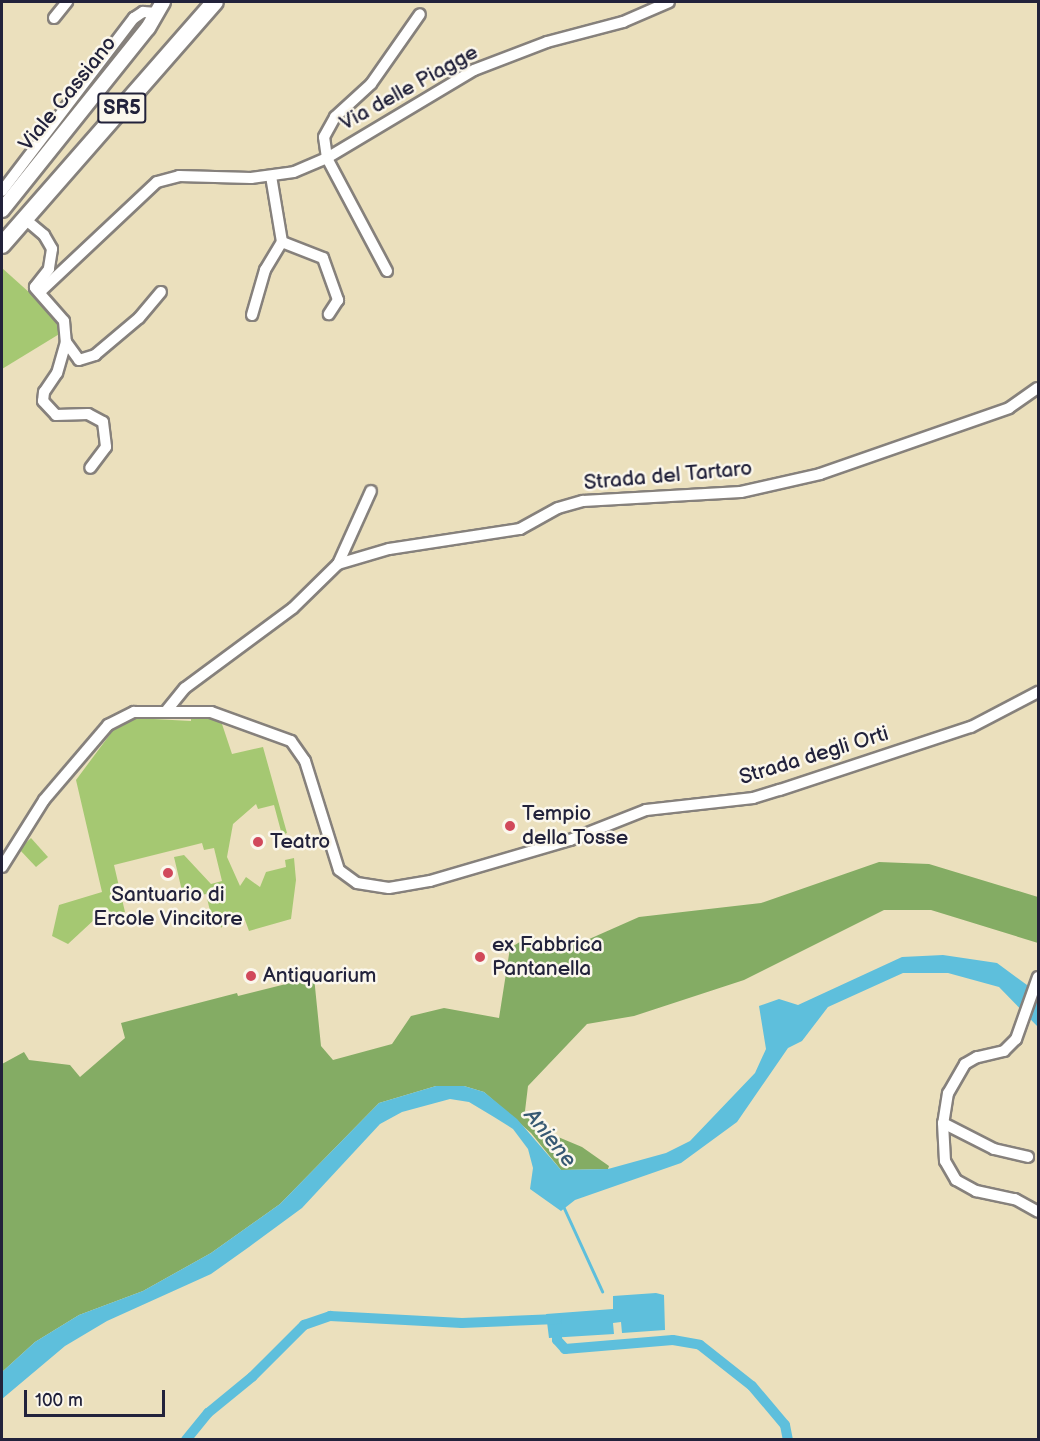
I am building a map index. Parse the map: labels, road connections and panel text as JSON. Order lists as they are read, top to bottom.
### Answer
{
  "streets": {
    "main road": ["SR5"],
    "street": [
      "Via delle Piagge",
      "Viale Cassiano",
      "Strada del Tartaro",
      "Strada degli Orti"
    ]
  },
  "crossings": [
    ["Strada del Tartaro", "Strada degli Orti"]
  ],
  "water": ["Aniene"],
  "places": [
    "Tempio della Tosse",
    "Teatro",
    "Santuario di Ercole Vincitore",
    "ex Fabbrica Pantanella",
    "Antiquarium"
  ],
  "scale_bar": "100 m"
}
